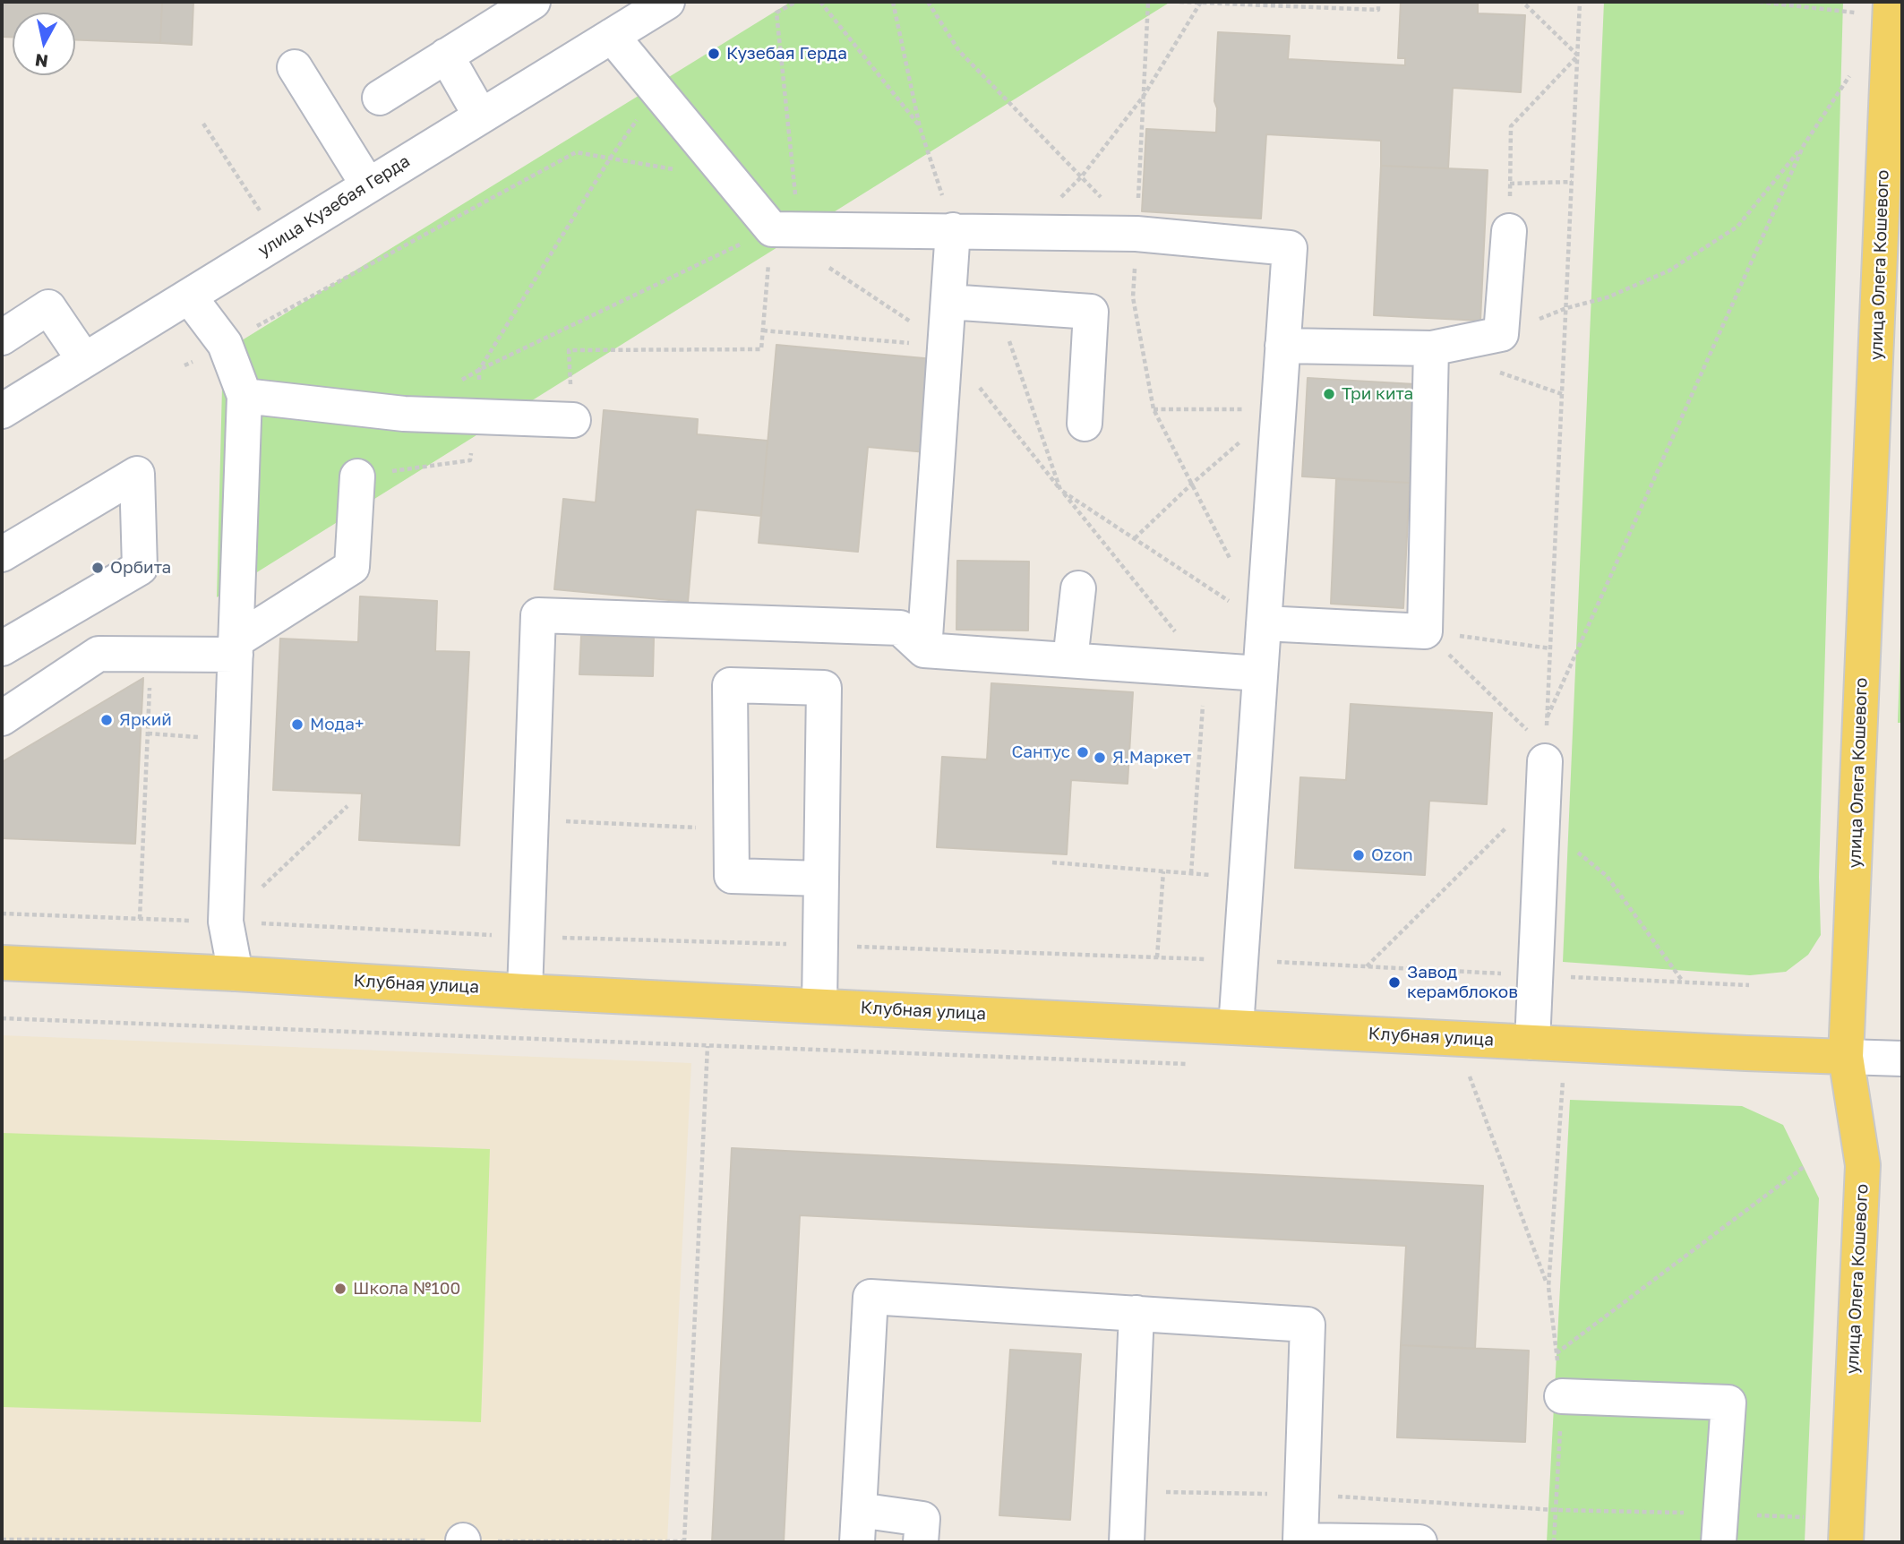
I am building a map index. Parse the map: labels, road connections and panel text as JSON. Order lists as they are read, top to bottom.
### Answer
{
  "streets": {
    "main road": ["улица Олега Кошевого", "Клубная улица"],
    "street": ["улица Кузебая Герда"]
  },
  "crossings": [
    ["улица Олега Кошевого", "Клубная улица"]
  ],
  "places": [
    "Кузебая Герда",
    "Три кита",
    "Орбита",
    "Яркий",
    "Мода+",
    "Сантус",
    "Я.Маркет",
    "Ozon",
    "Завод керамблоков",
    "Школа №100"
  ],
  "north": "bottom"
}
